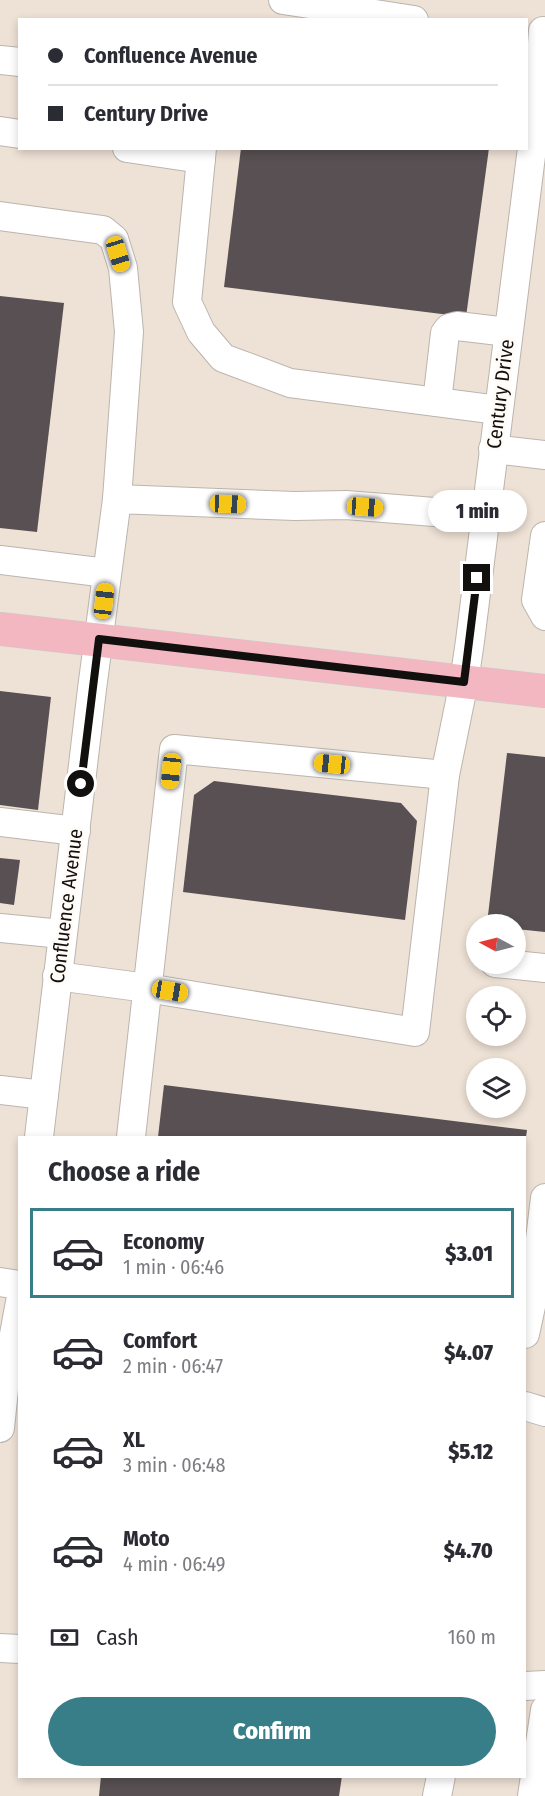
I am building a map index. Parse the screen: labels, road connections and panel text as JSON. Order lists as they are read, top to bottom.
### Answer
{
  "streets": {
    "street": ["Century Drive", "Confluence Avenue"]
  },
  "north": "left",
  "page": {
    "banner": ["Confluence Avenue", "Century Drive"],
    "bubble": "1 min",
    "heading": "Choose a ride",
    "list": [
      {
        "name": "Economy",
        "note": "1 min · 06:46",
        "value": "$3.01"
      },
      {
        "name": "Comfort",
        "note": "2 min · 06:47",
        "value": "$4.07"
      },
      {
        "name": "XL",
        "note": "3 min · 06:48",
        "value": "$5.12"
      },
      {
        "name": "Moto",
        "note": "4 min · 06:49",
        "value": "$4.70"
      }
    ],
    "pay": ["Cash", "160 m"],
    "buttons": "Confirm"
  }
}
